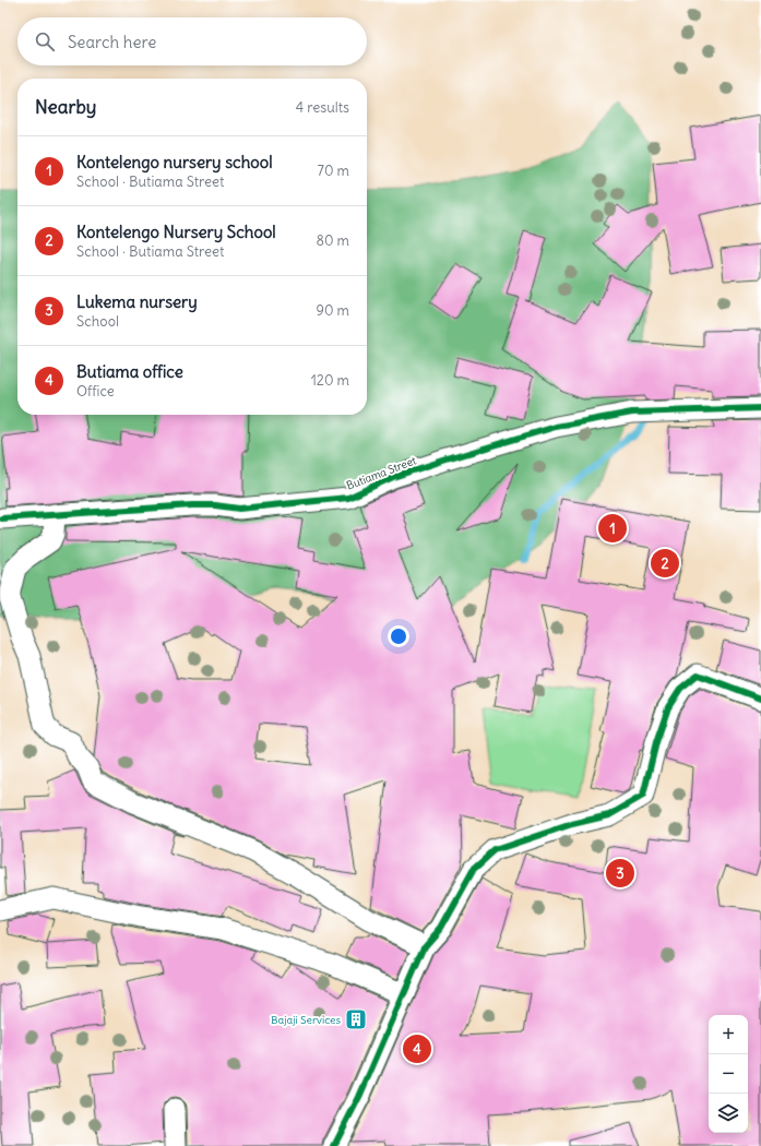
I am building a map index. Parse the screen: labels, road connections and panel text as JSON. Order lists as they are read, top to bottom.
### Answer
{
  "streets": {
    "street": ["Butiama Street"]
  },
  "places": {
    "building": ["Bajaji Services"]
  },
  "page": {
    "search": "Search here",
    "heading": ["Nearby", "4 results"],
    "list": [
      {
        "mark": "1",
        "name": "Kontelengo nursery school",
        "note": "School · Butiama Street",
        "value": "70 m"
      },
      {
        "mark": "2",
        "name": "Kontelengo Nursery School",
        "note": "School · Butiama Street",
        "value": "80 m"
      },
      {
        "mark": "3",
        "name": "Lukema nursery",
        "note": "School",
        "value": "90 m"
      },
      {
        "mark": "4",
        "name": "Butiama office",
        "note": "Office",
        "value": "120 m"
      }
    ],
    "pins": [
      "1",
      "2",
      "3",
      "4"
    ],
    "map_buttons": ["+", "−"]
  }
}
